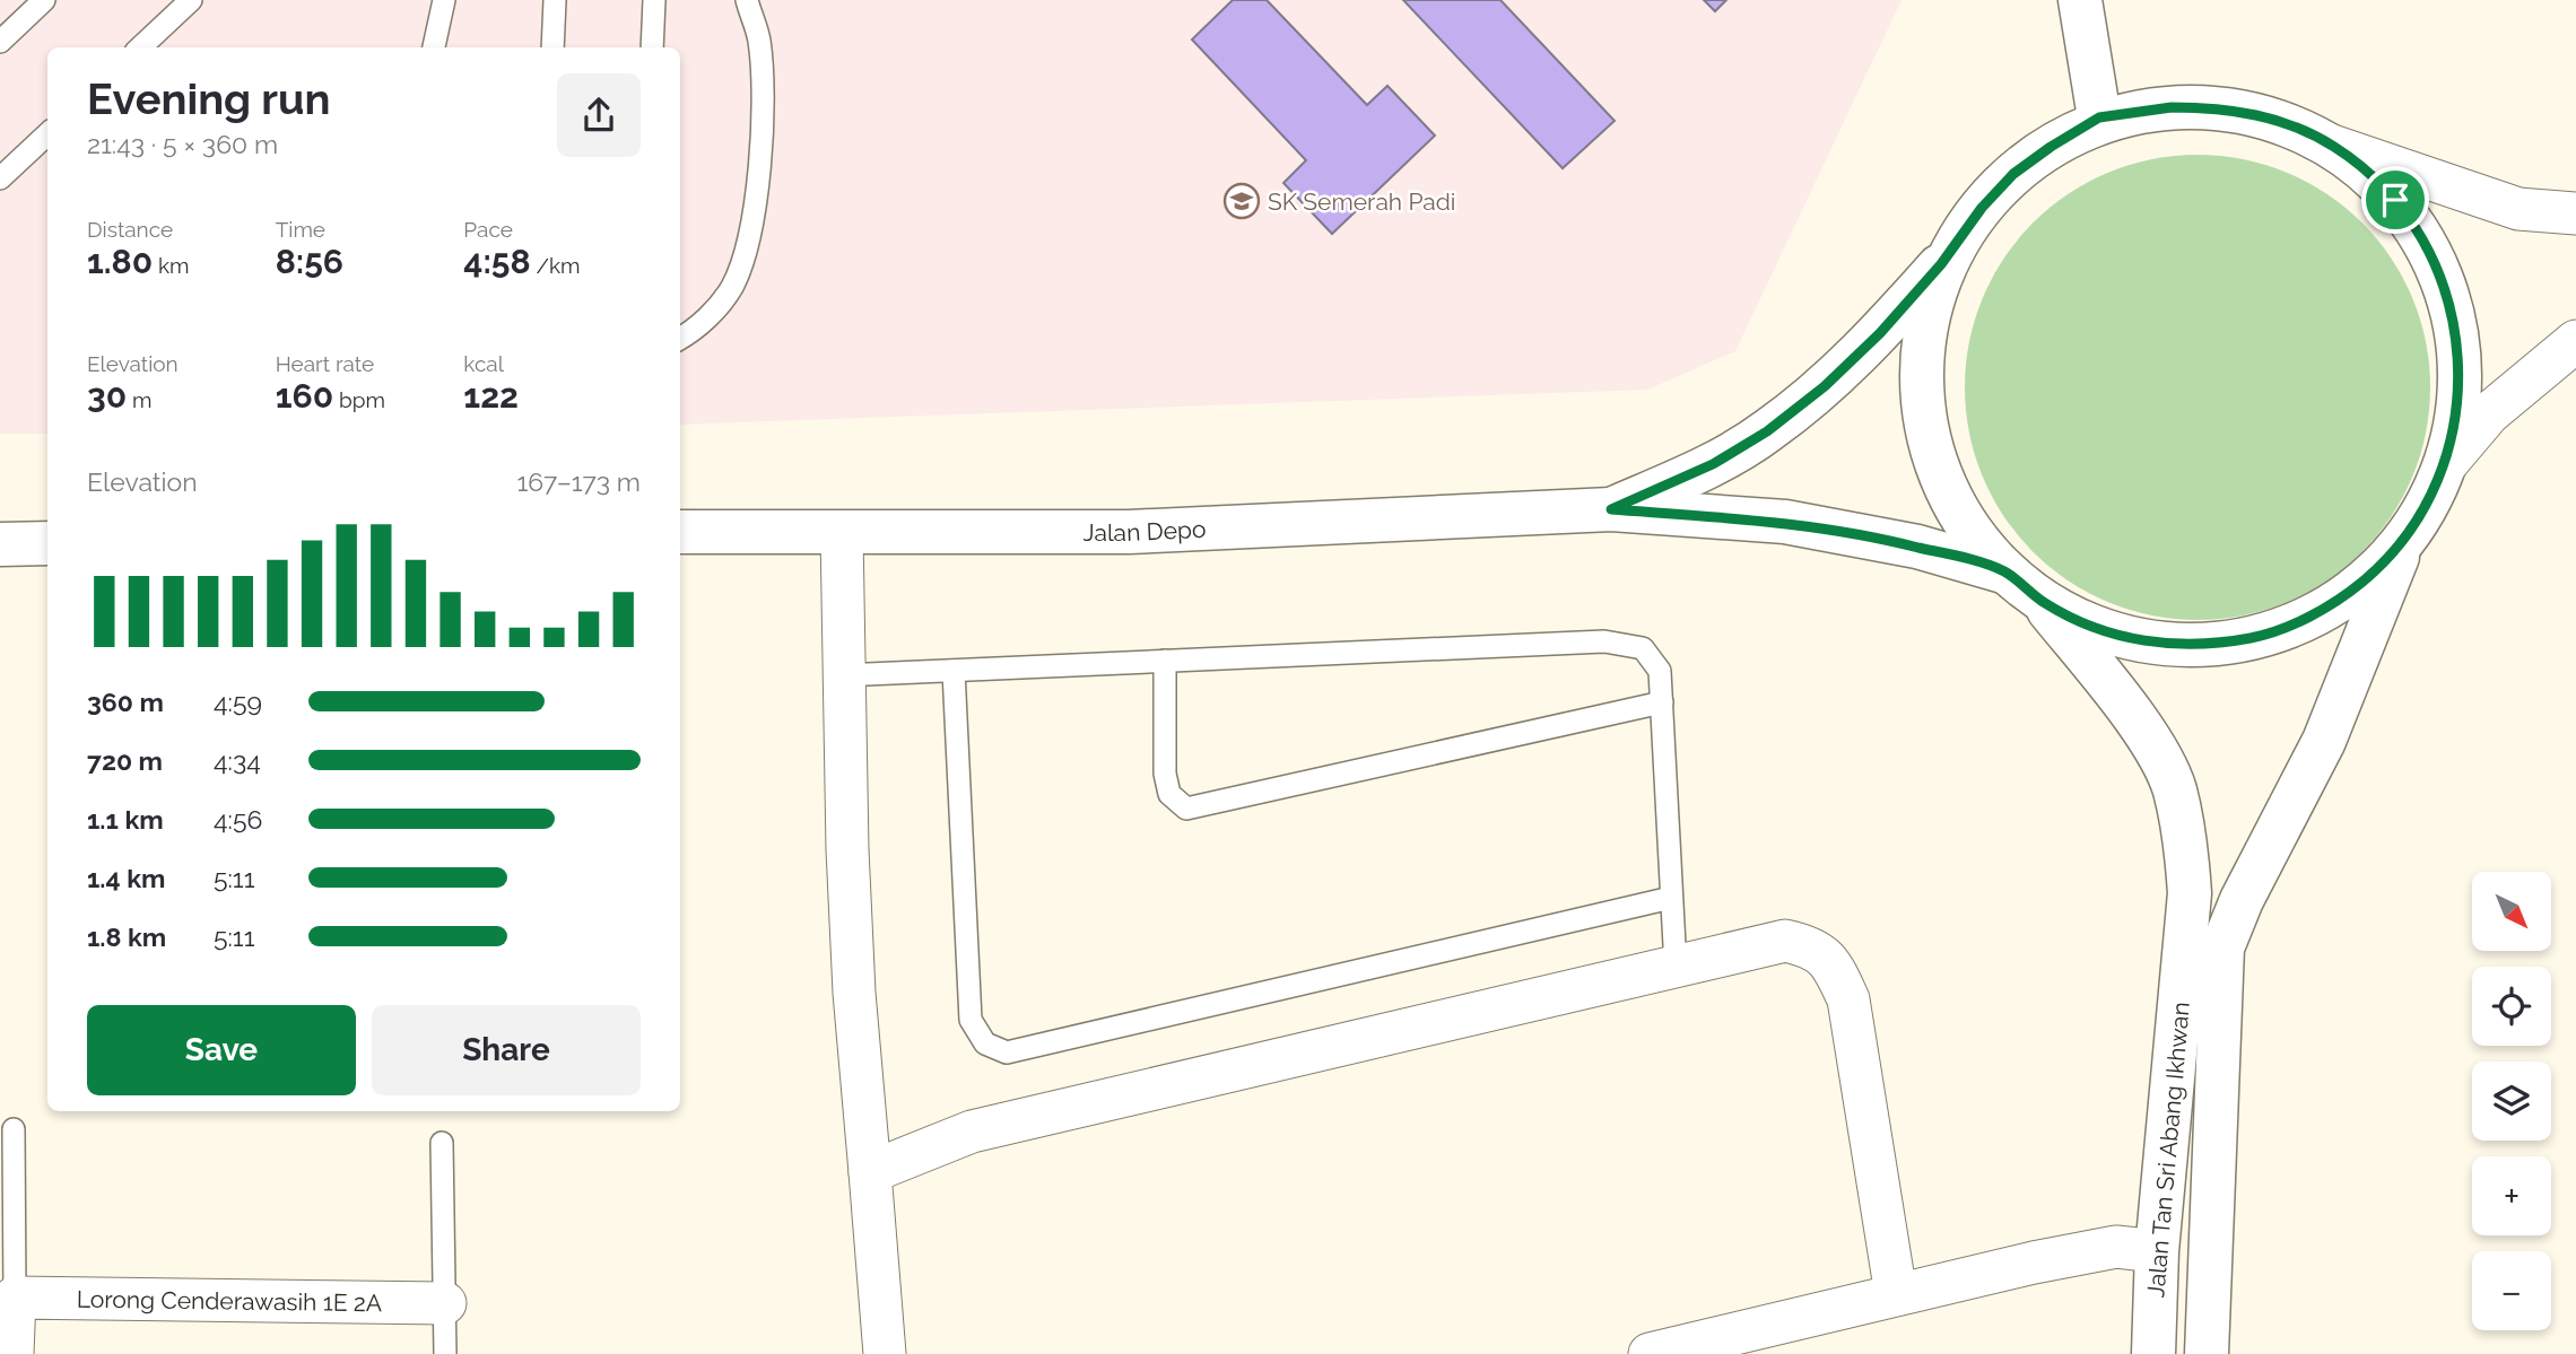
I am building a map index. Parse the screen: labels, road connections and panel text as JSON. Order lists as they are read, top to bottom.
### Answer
{
  "streets": {
    "street": ["Jalan Depo", "Jalan Tan Sri Abang Ikhwan", "Lorong Cenderawasih 1E 2A"]
  },
  "places": {
    "school or university": ["SK Semerah Padi"]
  },
  "north": "bottom right",
  "page": {
    "heading": ["Evening run", "21:43 · 5 × 360 m"],
    "stats": [
      ["Distance", "1.80 km"],
      ["Time", "8:56"],
      ["Pace", "4:58 /km"],
      ["Elevation", "30 m"],
      ["Heart rate", "160 bpm"],
      ["kcal", "122"]
    ],
    "chart": ["Elevation", "167–173 m"],
    "list": [
      {
        "name": "360 m",
        "note": "4:59"
      },
      {
        "name": "720 m",
        "note": "4:34"
      },
      {
        "name": "1.1 km",
        "note": "4:56"
      },
      {
        "name": "1.4 km",
        "note": "5:11"
      },
      {
        "name": "1.8 km",
        "note": "5:11"
      }
    ],
    "map_buttons": ["+", "−"],
    "buttons": ["Save", "Share"]
  }
}
